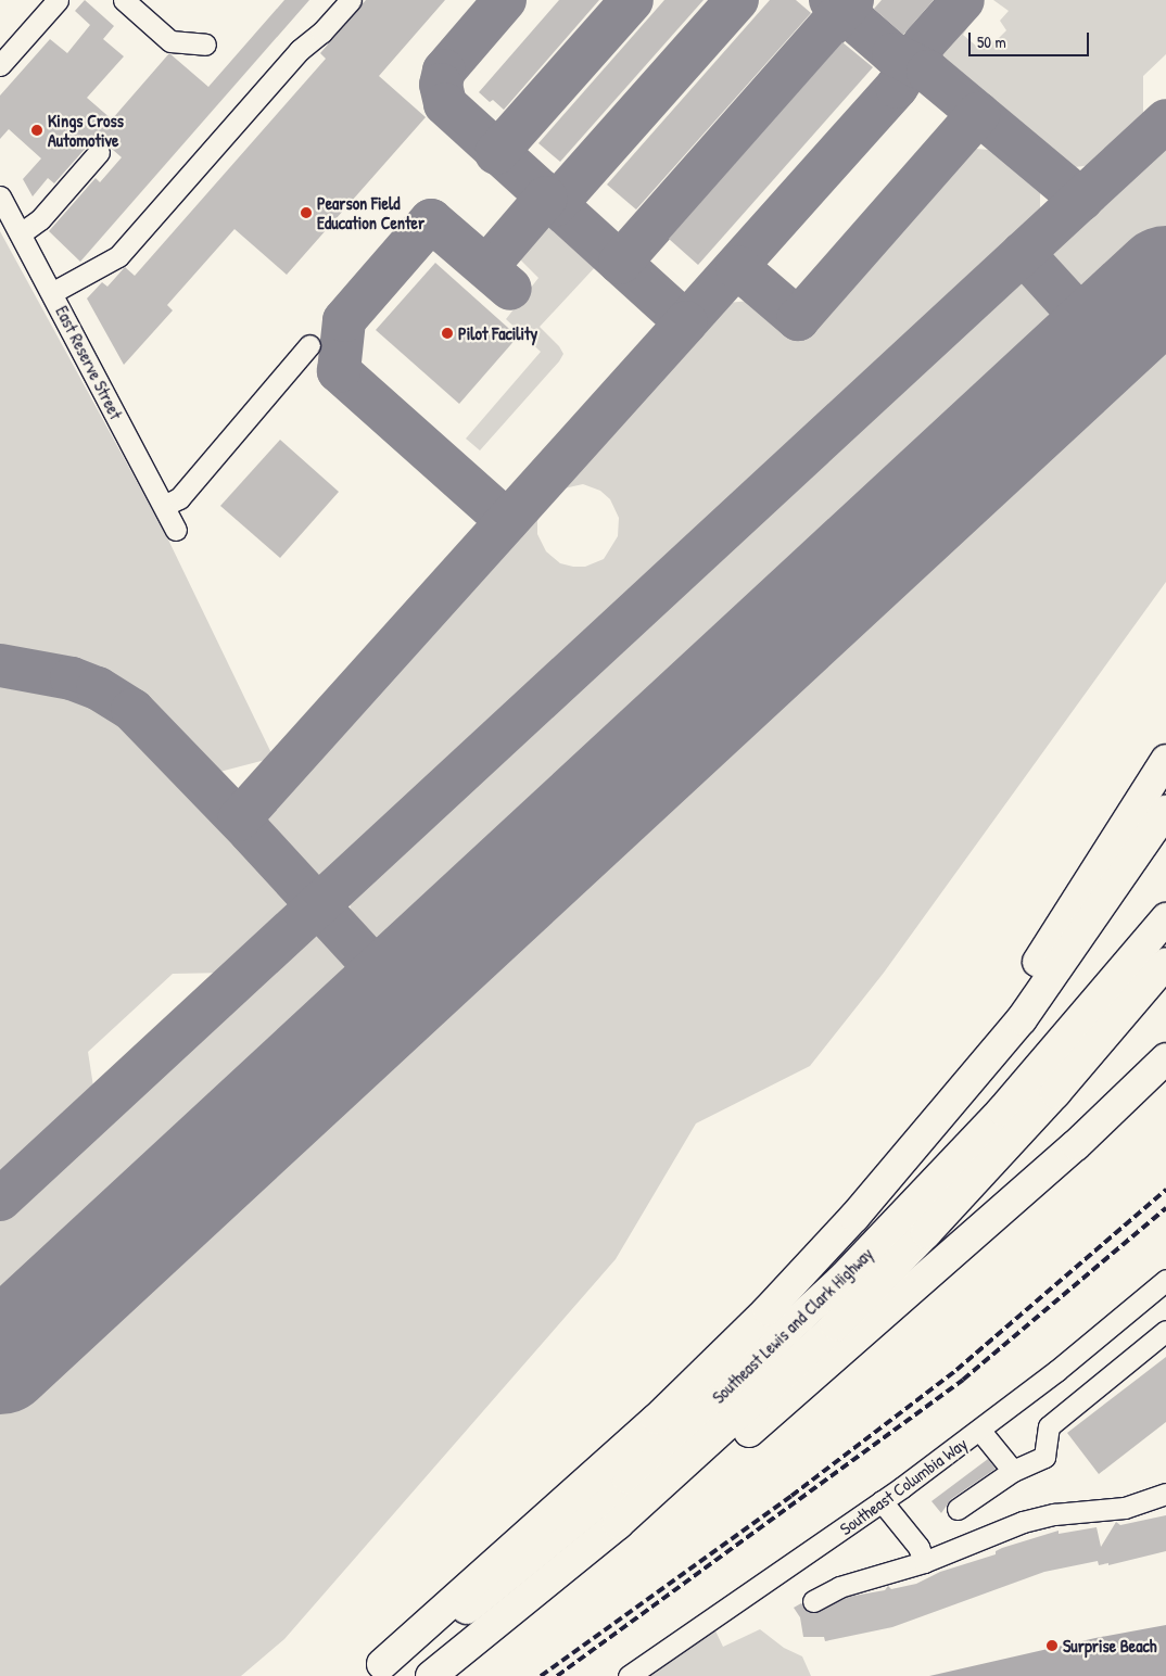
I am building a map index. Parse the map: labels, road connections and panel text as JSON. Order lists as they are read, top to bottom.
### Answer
{
  "streets": {
    "highway": ["Southeast Lewis and Clark Highway"],
    "street": ["East Reserve Street", "Southeast Columbia Way"]
  },
  "places": [
    "Kings Cross Automotive",
    "Pearson Field Education Center",
    "Pilot Facility",
    "Surprise Beach"
  ],
  "scale_bar": "50 m"
}
